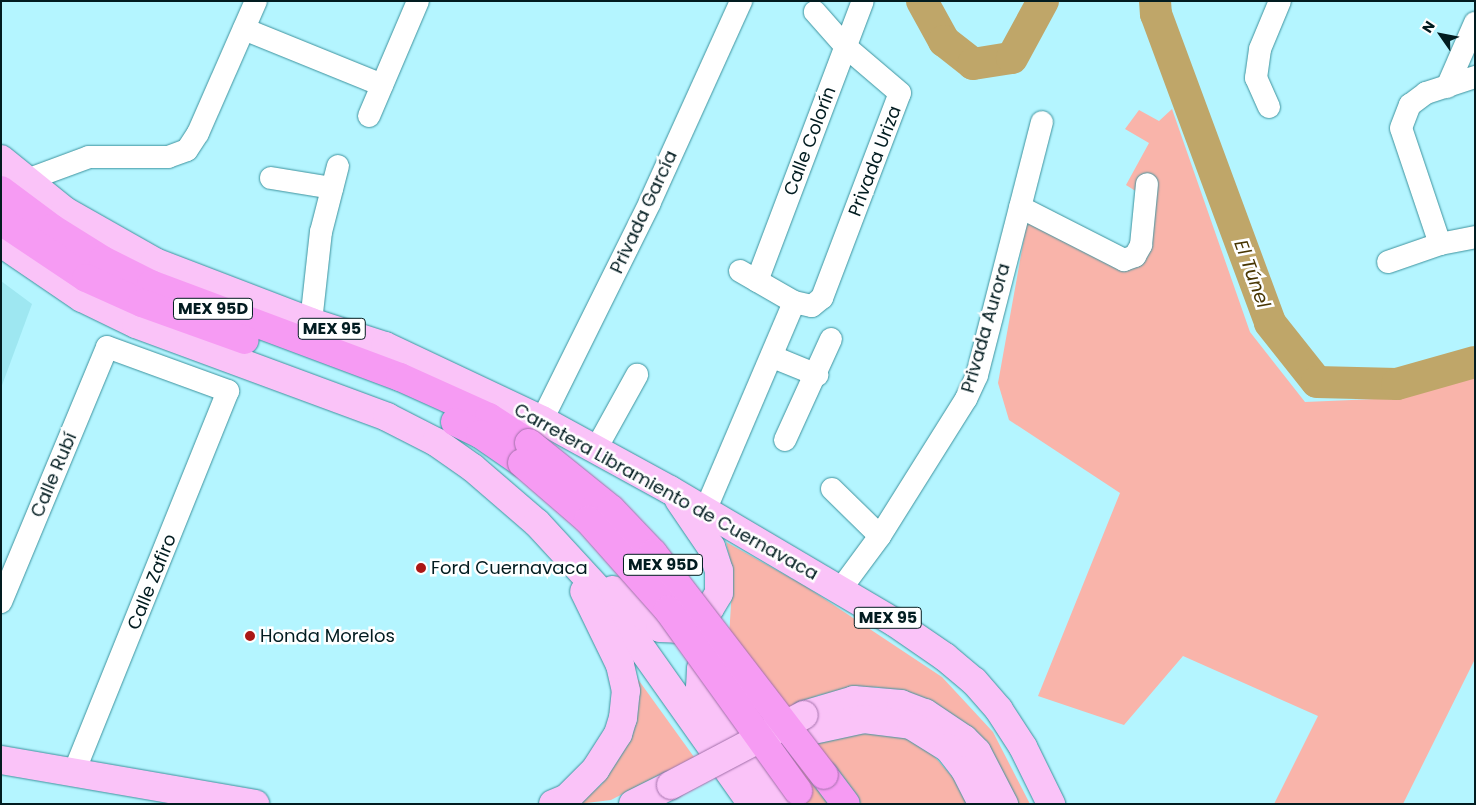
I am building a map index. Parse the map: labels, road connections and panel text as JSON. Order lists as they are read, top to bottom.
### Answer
{
  "streets": {
    "highway": ["MEX 95D"],
    "main road": ["MEX 95", "Carretera Libramiento de Cuernavaca"],
    "street": [
      "Calle Colorín",
      "Privada Uriza",
      "Privada García",
      "Privada Aurora",
      "Calle Rubí",
      "Calle Zafiro"
    ]
  },
  "crossings": [
    ["Calle Colorín", "Privada Uriza"],
    ["Privada Uriza", "Carretera Libramiento de Cuernavaca"],
    ["Privada García", "Carretera Libramiento de Cuernavaca"],
    ["MEX 95D", "Carretera Libramiento de Cuernavaca"],
    ["Privada Aurora", "Carretera Libramiento de Cuernavaca"],
    ["Calle Rubí", "Calle Zafiro"]
  ],
  "water": ["El Túnel"],
  "places": ["Ford Cuernavaca", "Honda Morelos"],
  "north": "top left"
}
